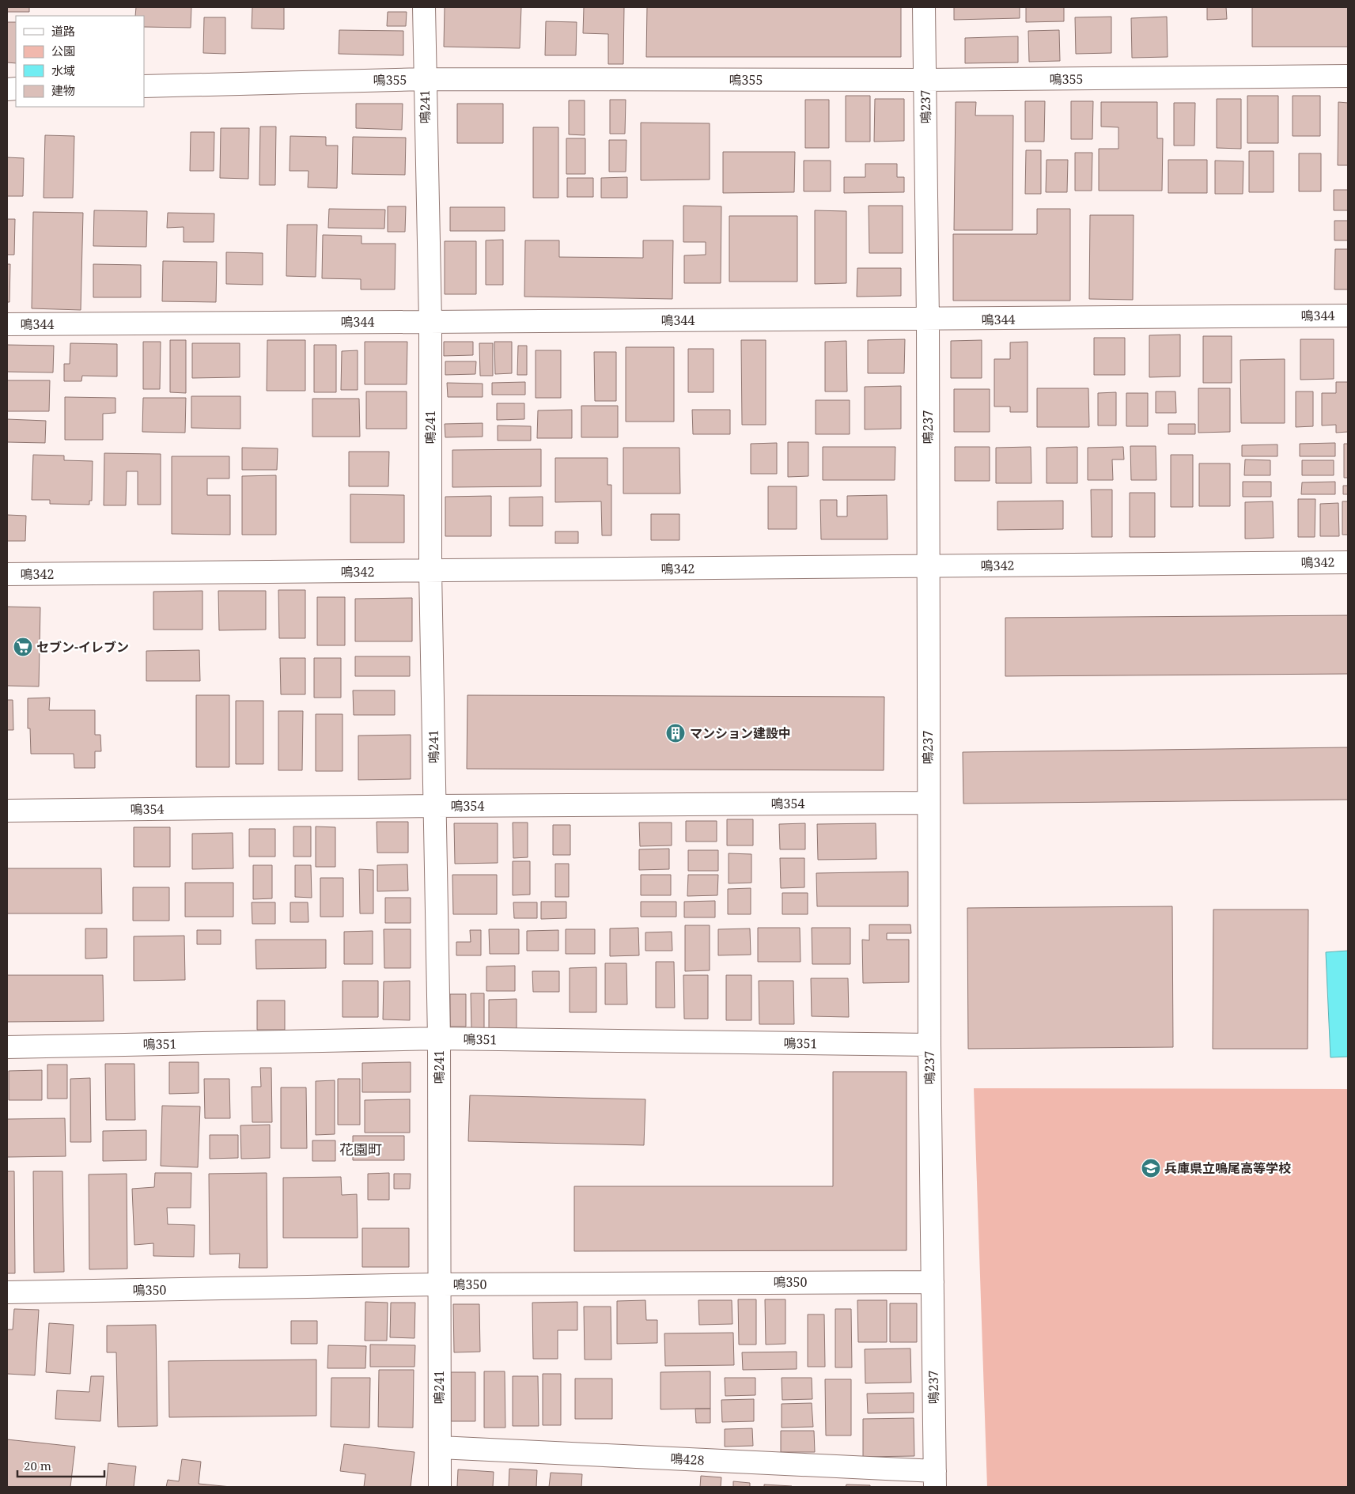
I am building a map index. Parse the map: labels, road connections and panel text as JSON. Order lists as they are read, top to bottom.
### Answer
{
  "streets": {
    "street": [
      "鳴355",
      "鳴241",
      "鳴237",
      "鳴344",
      "鳴342",
      "鳴354",
      "鳴351",
      "鳴350",
      "鳴428"
    ]
  },
  "crossings": [
    ["鳴355", "鳴241"],
    ["鳴355", "鳴237"],
    ["鳴241", "鳴344"],
    ["鳴241", "鳴342"],
    ["鳴241", "鳴354"],
    ["鳴241", "鳴351"],
    ["鳴241", "鳴350"],
    ["鳴241", "鳴428"],
    ["鳴237", "鳴344"],
    ["鳴237", "鳴342"],
    ["鳴237", "鳴354"],
    ["鳴237", "鳴351"],
    ["鳴237", "鳴350"],
    ["鳴237", "鳴428"]
  ],
  "districts": ["花園町"],
  "places": {
    "supermarket": ["セブン-イレブン"],
    "building": ["マンション建設中"],
    "school or university": ["兵庫県立鳴尾高等学校"]
  },
  "legend": [
    "道路",
    "公園",
    "水域",
    "建物"
  ],
  "scale_bar": "20 m"
}
